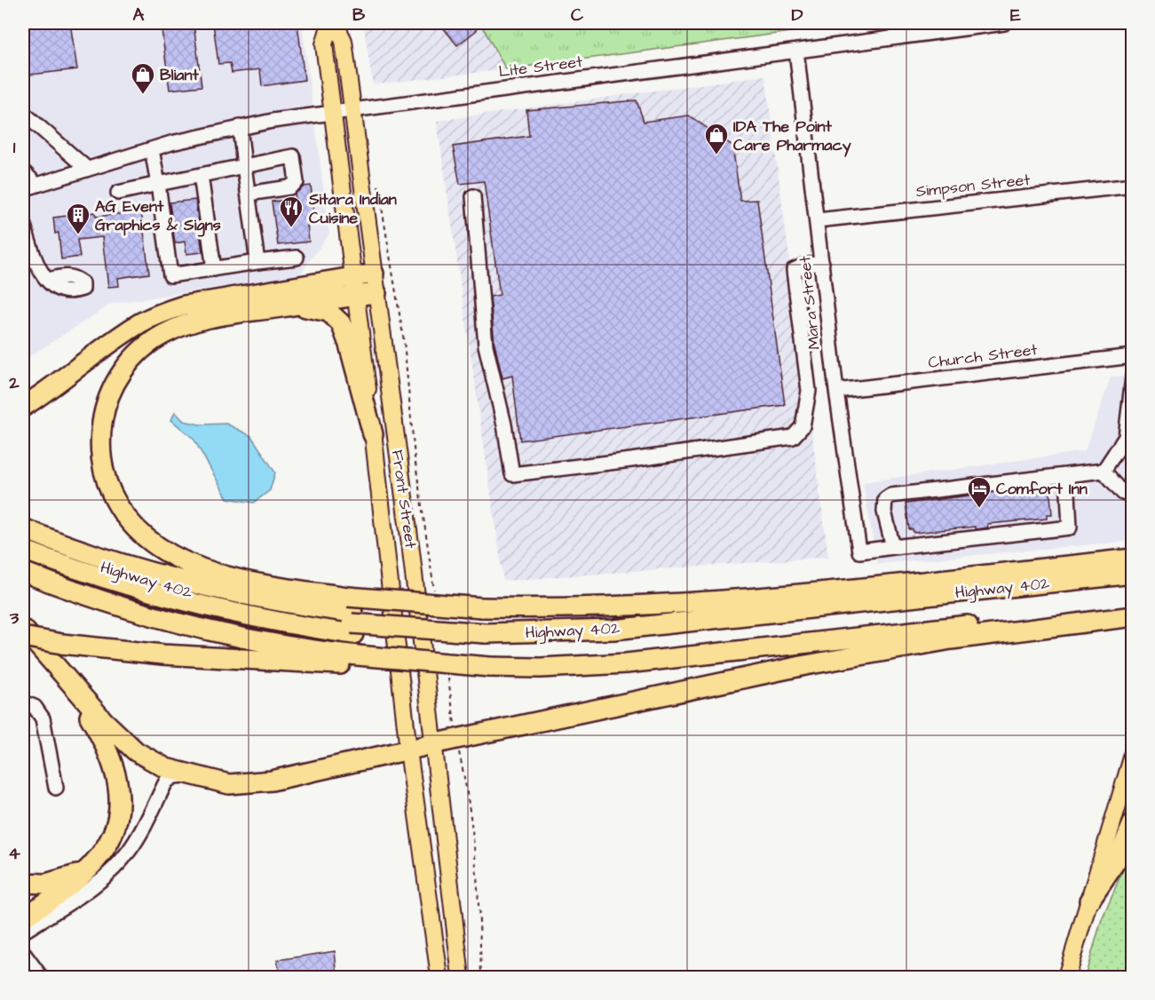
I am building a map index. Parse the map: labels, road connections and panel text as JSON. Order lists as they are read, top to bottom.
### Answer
{
  "streets": {
    "highway": ["Highway 402"],
    "main road": ["Front Street"],
    "street": [
      "Lite Street",
      "Simpson Street",
      "Mara Street",
      "Church Street"
    ]
  },
  "crossings": [
    ["Lite Street", "Mara Street"],
    ["Lite Street", "Front Street"],
    ["Simpson Street", "Mara Street"],
    ["Mara Street", "Church Street"]
  ],
  "places": {
    "shop": ["Bliant", "IDA The Point Care Pharmacy"],
    "restaurant": ["Sitara Indian Cuisine"],
    "building": ["AG Event Graphics & Signs"],
    "hotel": ["Comfort Inn"]
  },
  "grid": {
    "columns": [
      "A",
      "B",
      "C",
      "D",
      "E"
    ],
    "rows": [
      "1",
      "2",
      "3",
      "4"
    ]
  }
}
